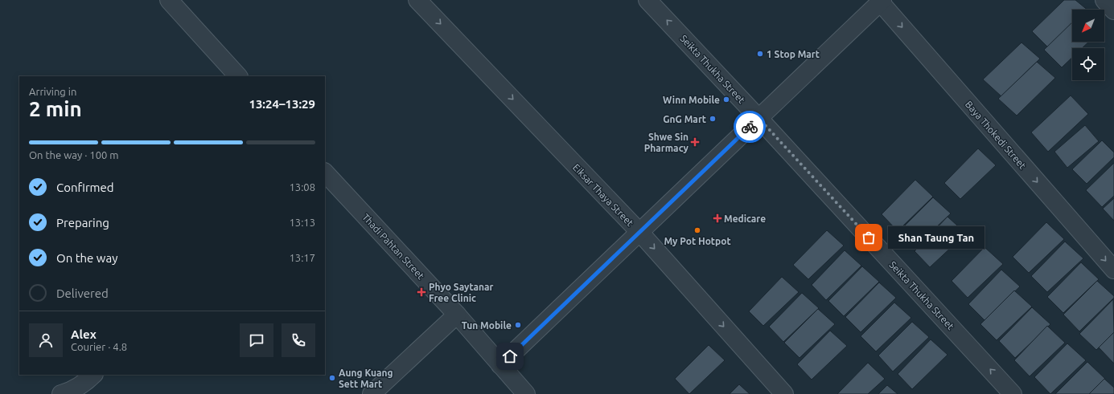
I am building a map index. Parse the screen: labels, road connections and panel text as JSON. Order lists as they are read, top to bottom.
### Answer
{
  "streets": {
    "street": [
      "Seikta Thukha Street",
      "Baya Thokedi Street",
      "Eiksar Thaya Street",
      "Thadi Pahtan Street"
    ]
  },
  "one_way": ["Seikta Thukha Street", "Baya Thokedi Street", "Eiksar Thaya Street"],
  "places": {
    "other": [
      "1 Stop Mart",
      "Winn Mobile",
      "GnG Mart",
      "My Pot Hotpot",
      "Shan Taung Tan",
      "Tun Mobile",
      "Aung Kuang Sett Mart"
    ],
    "health": ["Shwe Sin Pharmacy", "Medicare", "Phyo Saytanar Free Clinic"]
  },
  "north": "bottom left",
  "page": {
    "heading": ["2 min", "Arriving in", "13:24–13:29"],
    "panel": ["Alex", "Courier · 4.8"],
    "bar": "On the way · 100 m",
    "list": [
      ["Confirmed", "13:08"],
      ["Preparing", "13:13"],
      ["On the way", "13:17"],
      "Delivered"
    ],
    "bubble": "Shan Taung Tan"
  }
}
